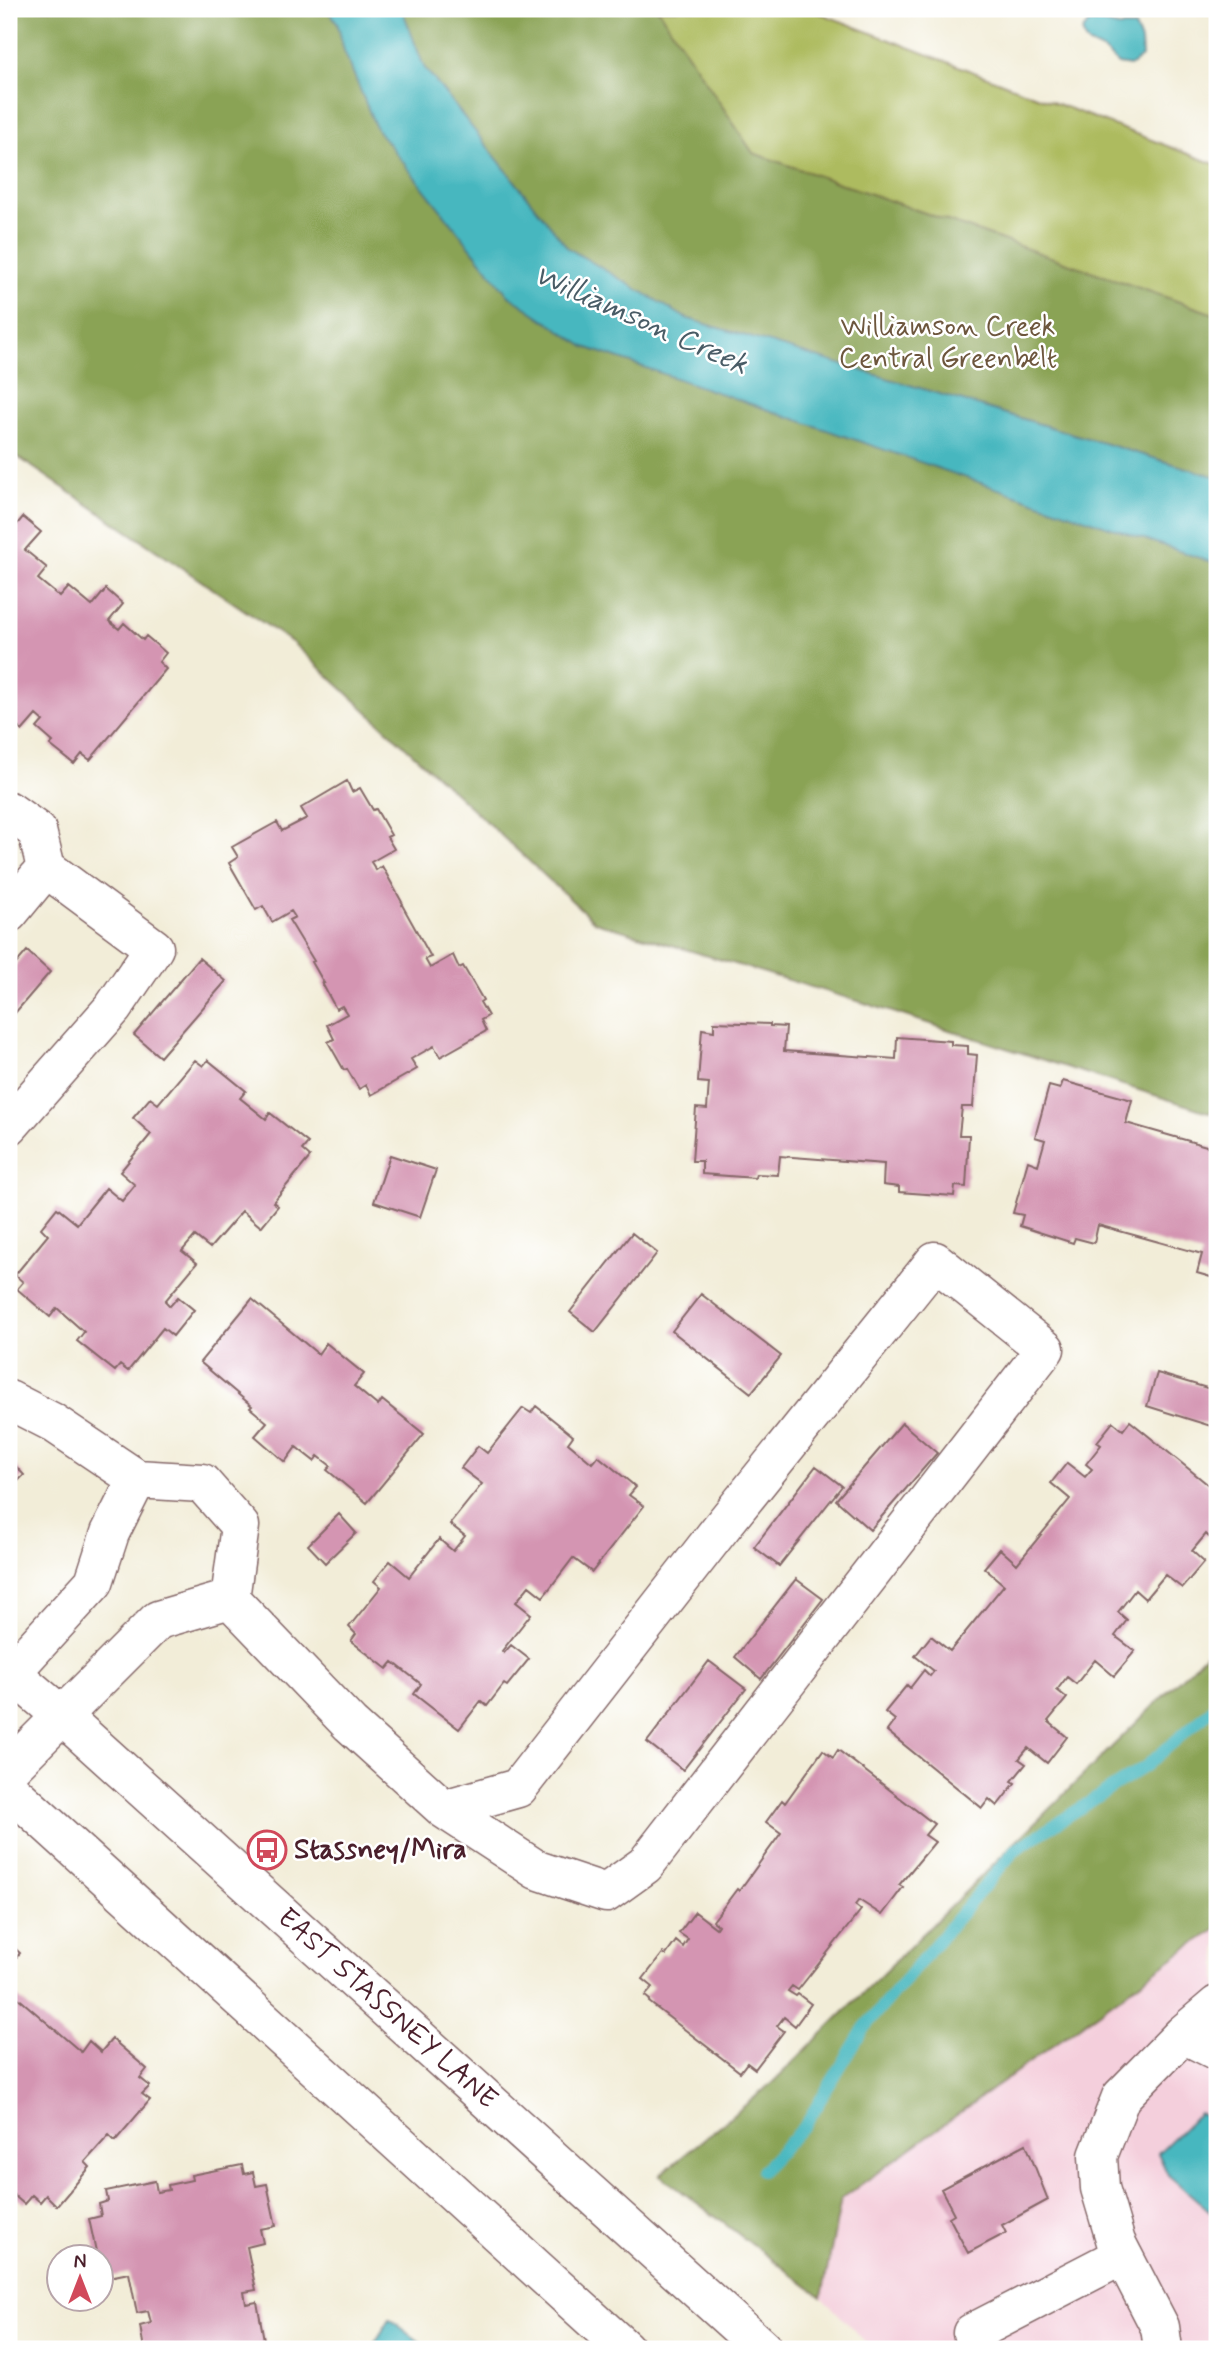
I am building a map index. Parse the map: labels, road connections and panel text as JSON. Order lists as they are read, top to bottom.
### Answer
{
  "streets": {
    "main road": ["EAST STASSNEY LANE"]
  },
  "water": ["Williamson Creek"],
  "parks": ["Williamson Creek Central Greenbelt"],
  "places": {
    "bus stop": ["Stassney/Mira"]
  },
  "north": "top"
}
